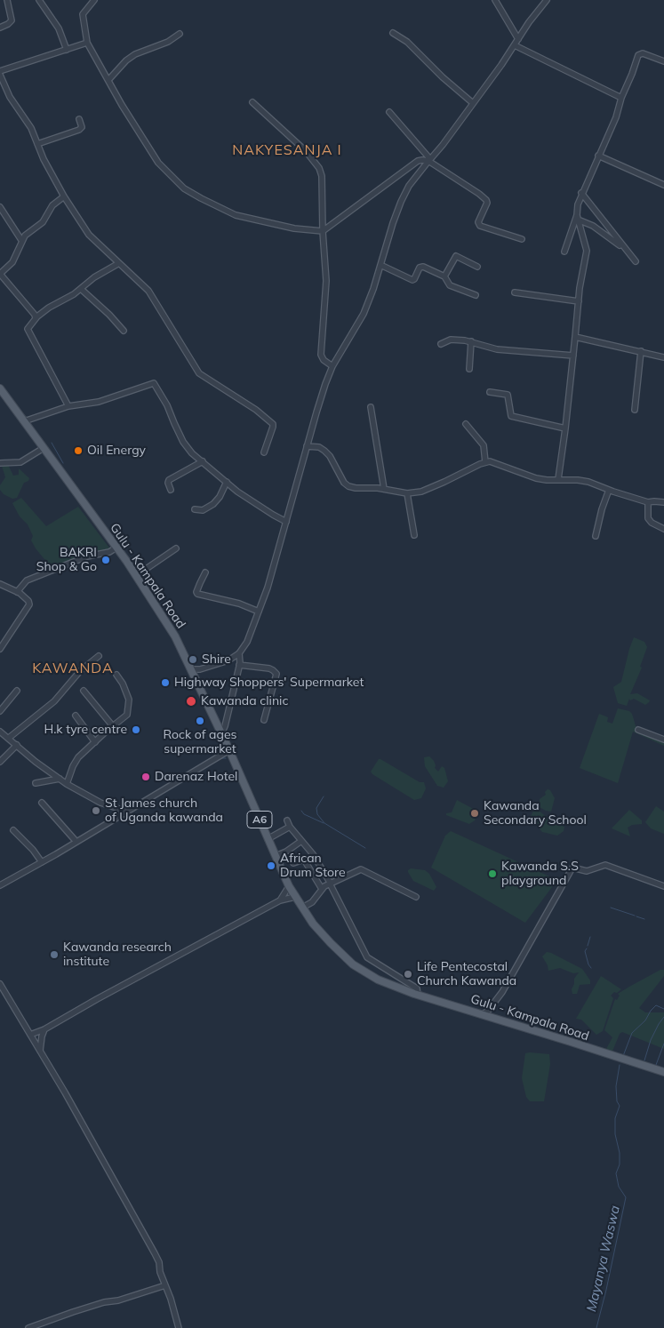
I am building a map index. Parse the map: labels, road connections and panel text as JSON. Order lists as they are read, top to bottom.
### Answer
{
  "streets": {
    "main road": ["Gulu - Kampala Road", "A6"]
  },
  "districts": ["NAKYESANJA I", "KAWANDA"],
  "water": ["Mayanya Waswa"],
  "places": [
    "Oil Energy",
    "BAKRI Shop & Go",
    "Shire",
    "Highway Shoppers' Supermarket",
    "Kawanda clinic",
    "Rock of ages supermarket",
    "H.k tyre centre",
    "Darenaz Hotel",
    "St James church of Uganda kawanda",
    "Kawanda Secondary School",
    "African Drum Store",
    "Kawanda S.S playground",
    "Kawanda research institute",
    "Life Pentecostal Church Kawanda"
  ]
}
